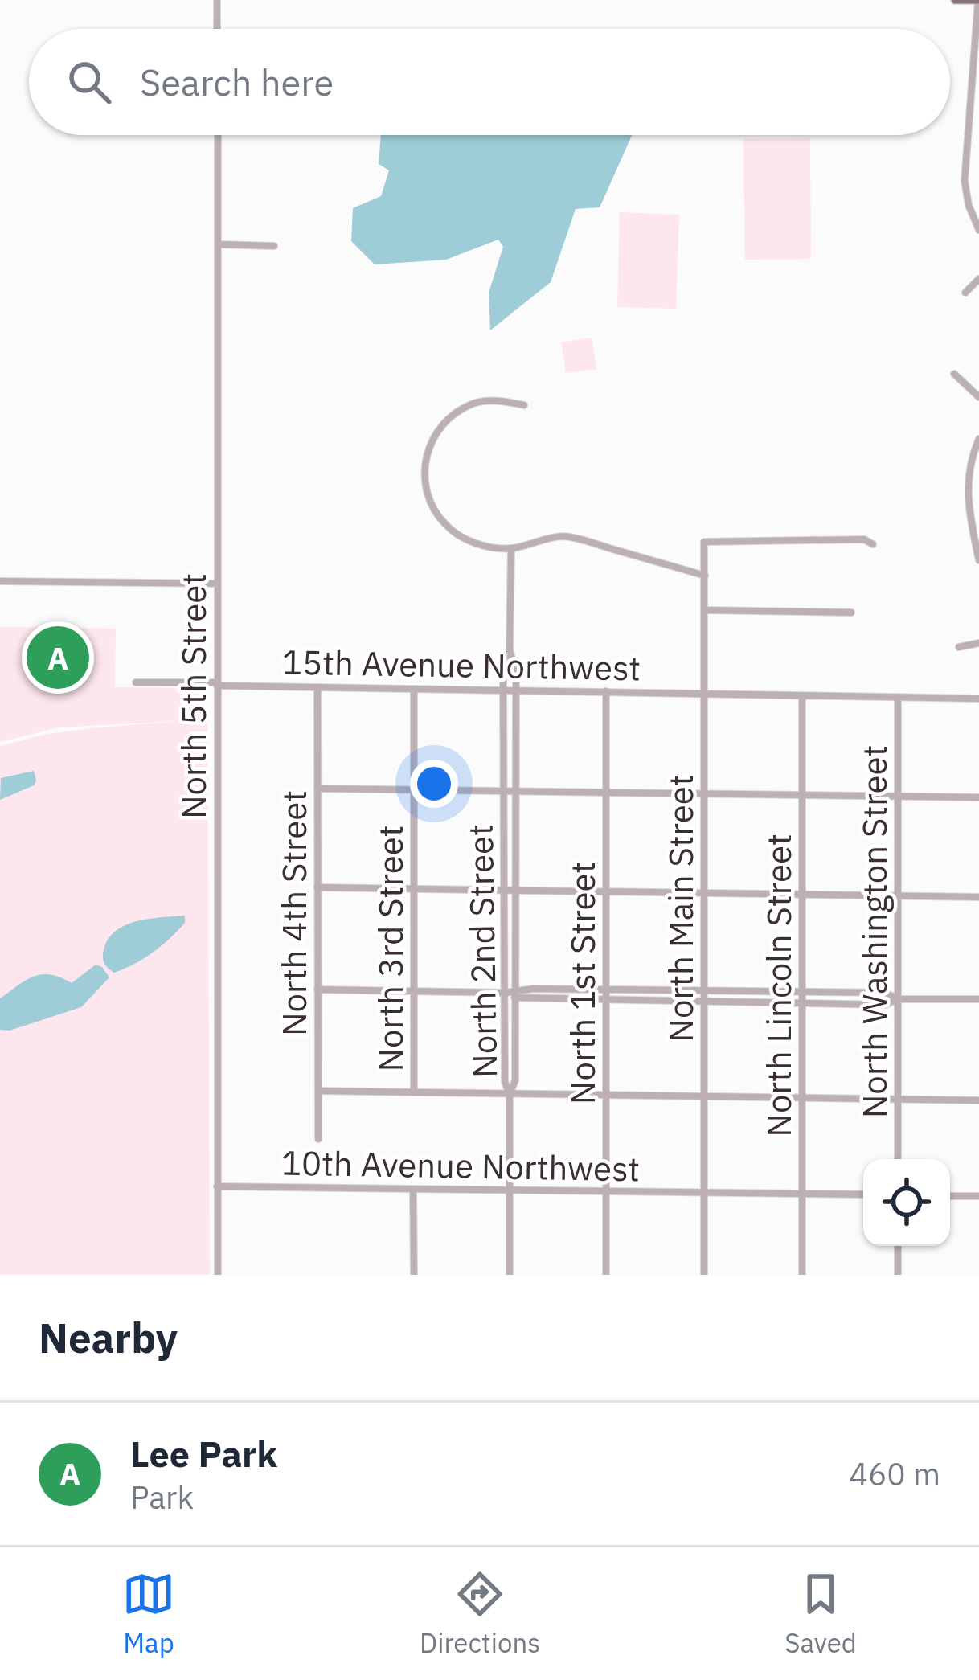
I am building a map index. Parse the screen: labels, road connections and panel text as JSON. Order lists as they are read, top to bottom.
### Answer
{
  "streets": {
    "street": [
      "15th Avenue Northwest",
      "North 5th Street",
      "North Main Street",
      "North 4th Street",
      "North Washington Street",
      "North 3rd Street",
      "North 2nd Street",
      "North 1st Street",
      "North Lincoln Street",
      "10th Avenue Northwest"
    ]
  },
  "crossings": [
    ["15th Avenue Northwest", "North 5th Street"],
    ["15th Avenue Northwest", "North Main Street"],
    ["15th Avenue Northwest", "North 4th Street"],
    ["15th Avenue Northwest", "North Washington Street"],
    ["15th Avenue Northwest", "North 3rd Street"],
    ["15th Avenue Northwest", "North 2nd Street"],
    ["15th Avenue Northwest", "North 1st Street"],
    ["15th Avenue Northwest", "North Lincoln Street"],
    ["North 5th Street", "10th Avenue Northwest"],
    ["North Main Street", "10th Avenue Northwest"],
    ["North 2nd Street", "10th Avenue Northwest"],
    ["North 1st Street", "10th Avenue Northwest"],
    ["North Lincoln Street", "10th Avenue Northwest"]
  ],
  "page": {
    "search": "Search here",
    "pins": "A",
    "heading": "Nearby",
    "list": [
      {
        "mark": "A",
        "name": "Lee Park",
        "note": "Park",
        "value": "460 m"
      }
    ],
    "nav": ["Map", "Directions", "Saved"]
  }
}
